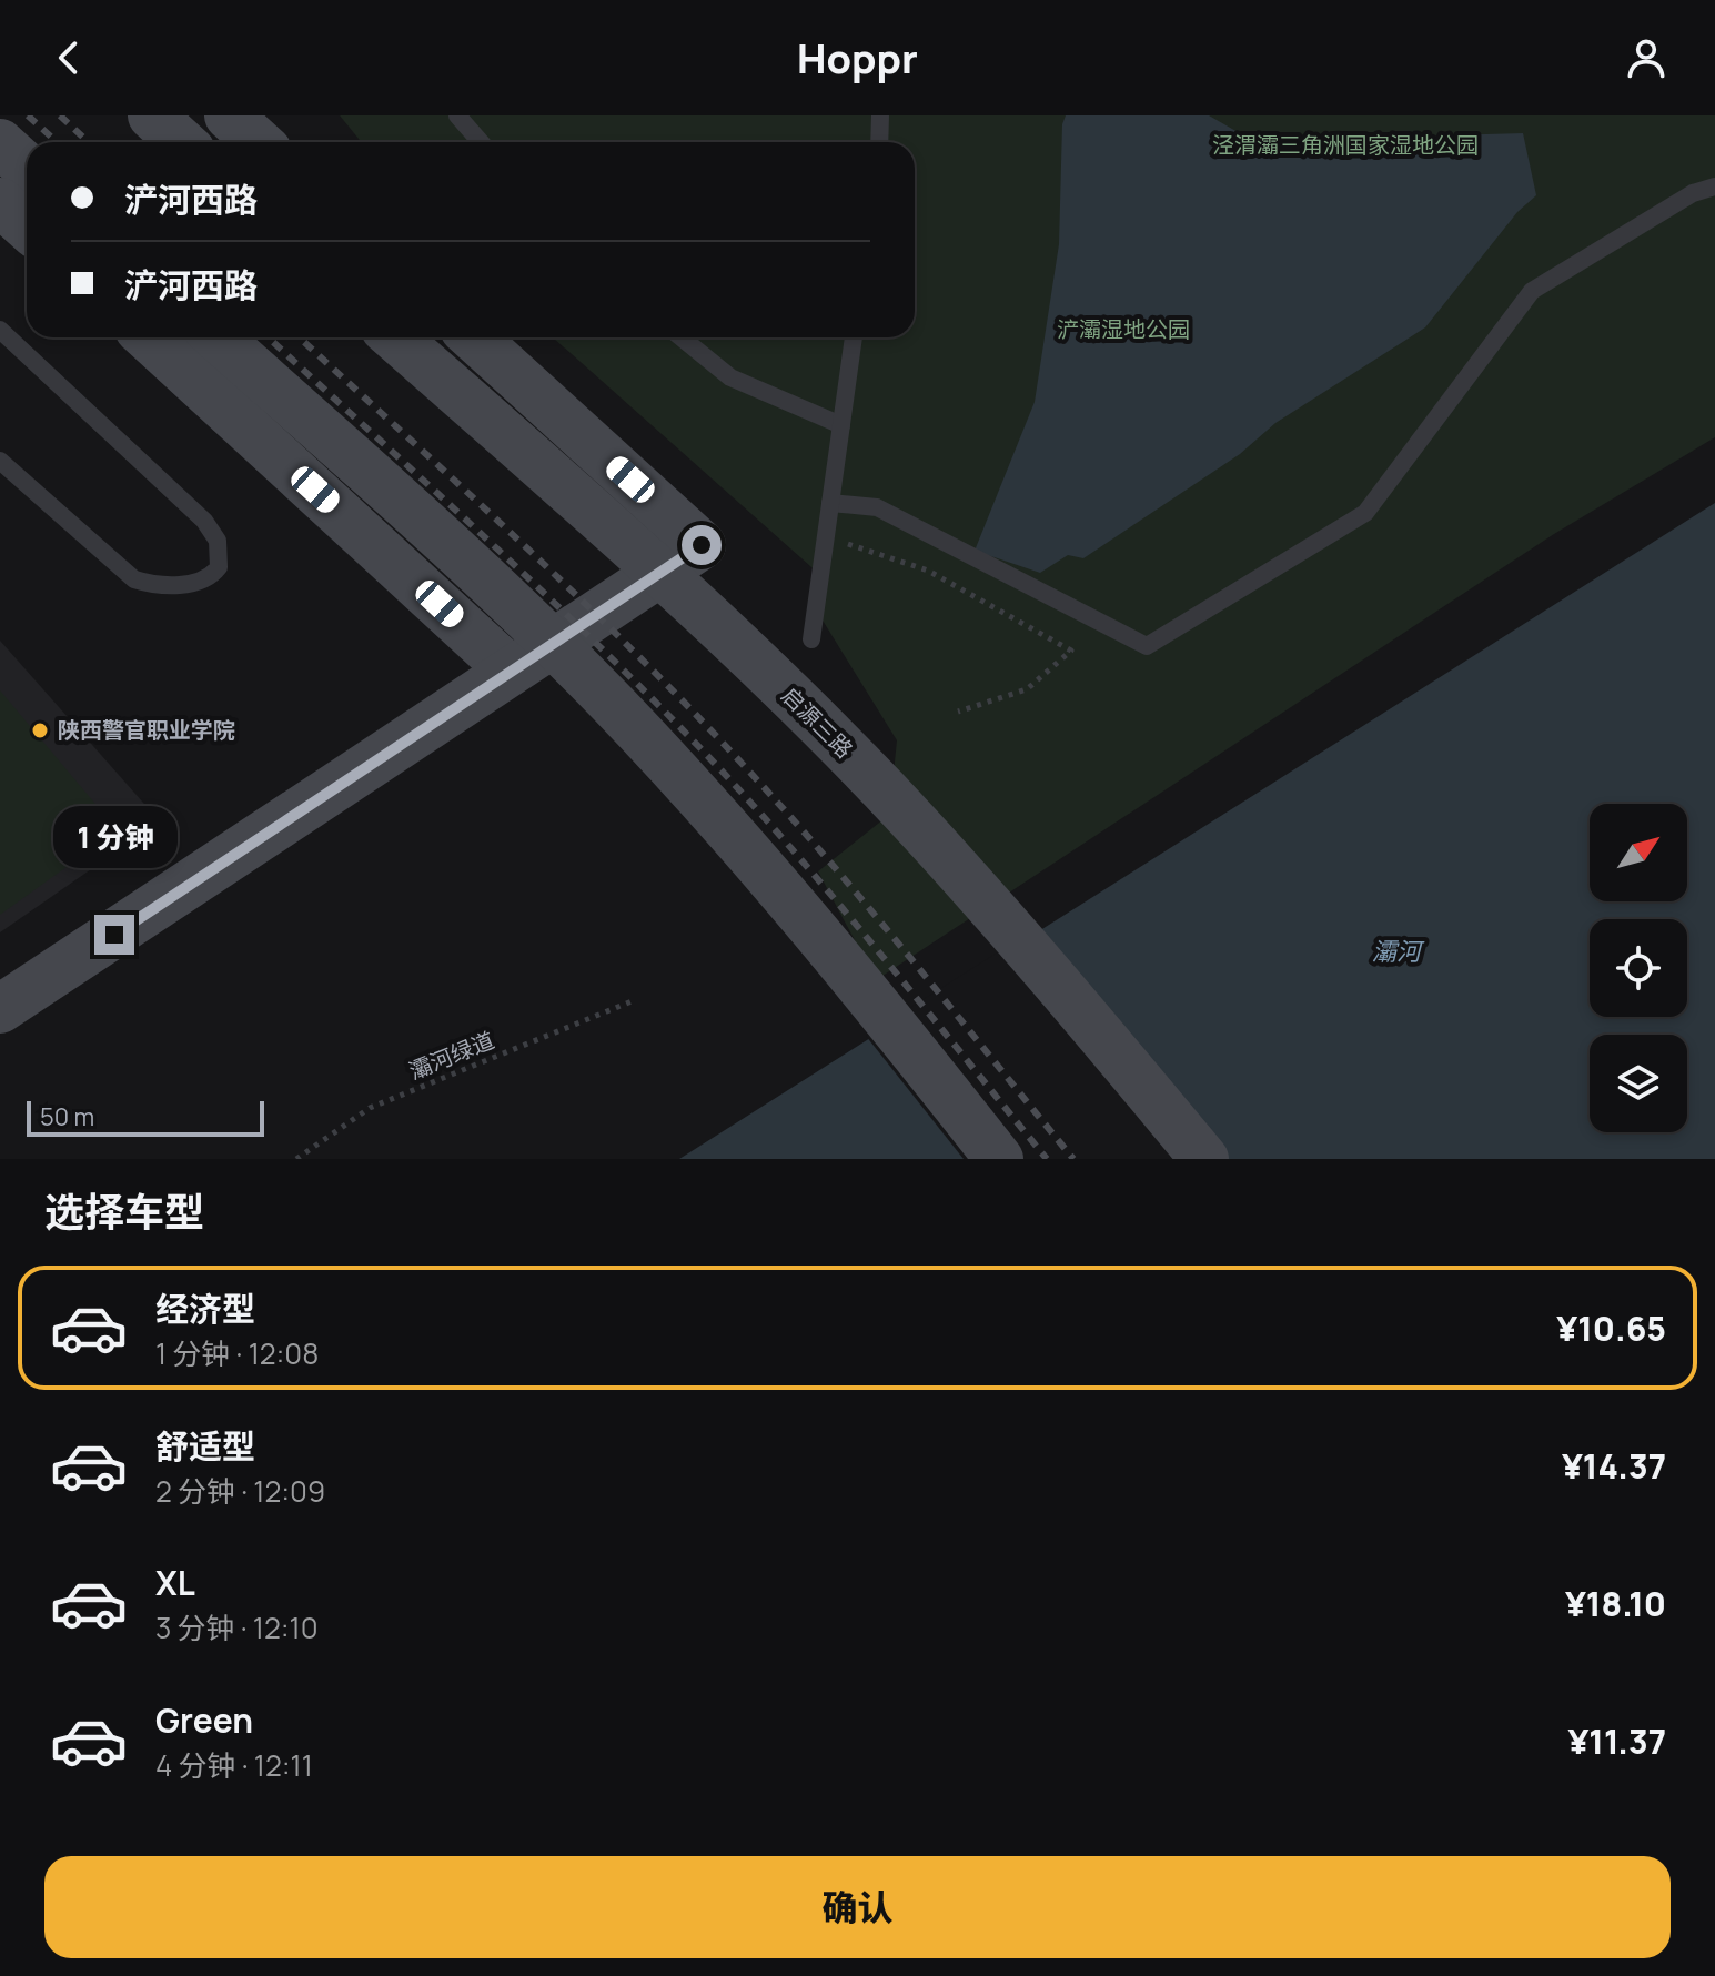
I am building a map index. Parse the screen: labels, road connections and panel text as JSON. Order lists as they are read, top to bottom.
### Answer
{
  "streets": {
    "main road": ["启源三路"],
    "path": ["灞河绿道"]
  },
  "water": ["灞河"],
  "parks": ["泾渭灞三角洲国家湿地公园", "浐灞湿地公园"],
  "places": ["陕西警官职业学院"],
  "scale_bar": "50 m",
  "north": "top right",
  "page": {
    "header": "Hoppr",
    "banner": ["浐河西路", "浐河西路"],
    "bubble": "1 分钟",
    "scale": "50 m",
    "heading": "选择车型",
    "list": [
      {
        "name": "经济型",
        "note": "1 分钟 · 12:08",
        "value": "¥10.65"
      },
      {
        "name": "舒适型",
        "note": "2 分钟 · 12:09",
        "value": "¥14.37"
      },
      {
        "name": "XL",
        "note": "3 分钟 · 12:10",
        "value": "¥18.10"
      },
      {
        "name": "Green",
        "note": "4 分钟 · 12:11",
        "value": "¥11.37"
      }
    ],
    "buttons": "确认"
  }
}
